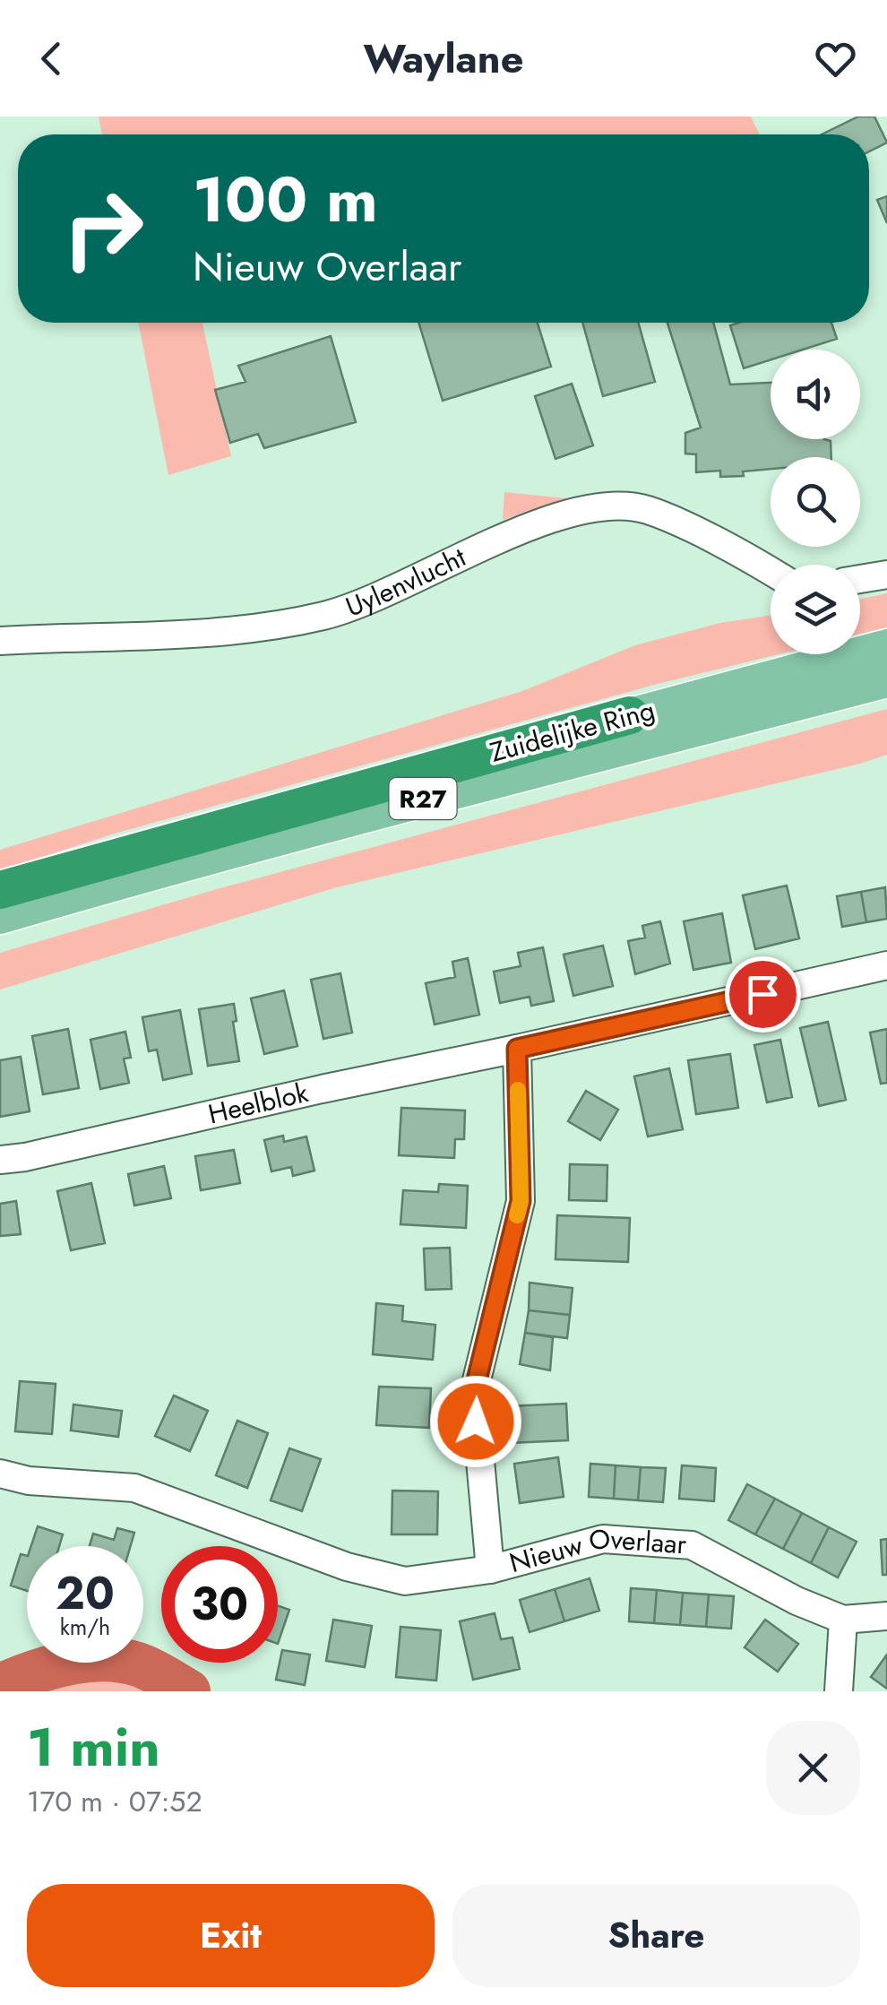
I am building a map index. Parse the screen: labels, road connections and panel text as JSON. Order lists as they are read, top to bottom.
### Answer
{
  "streets": {
    "highway": ["Zuidelijke Ring", "R27"],
    "street": ["Uylenvlucht", "Heelblok", "Nieuw Overlaar"]
  },
  "crossings": [
    ["Heelblok", "Nieuw Overlaar"]
  ],
  "page": {
    "header": "Waylane",
    "turn": ["100 m", "Nieuw Overlaar"],
    "speed": "20 km/h",
    "limit": "30",
    "heading": ["1 min", "170 m · 07:52"],
    "buttons": ["Exit", "Share"]
  }
}
